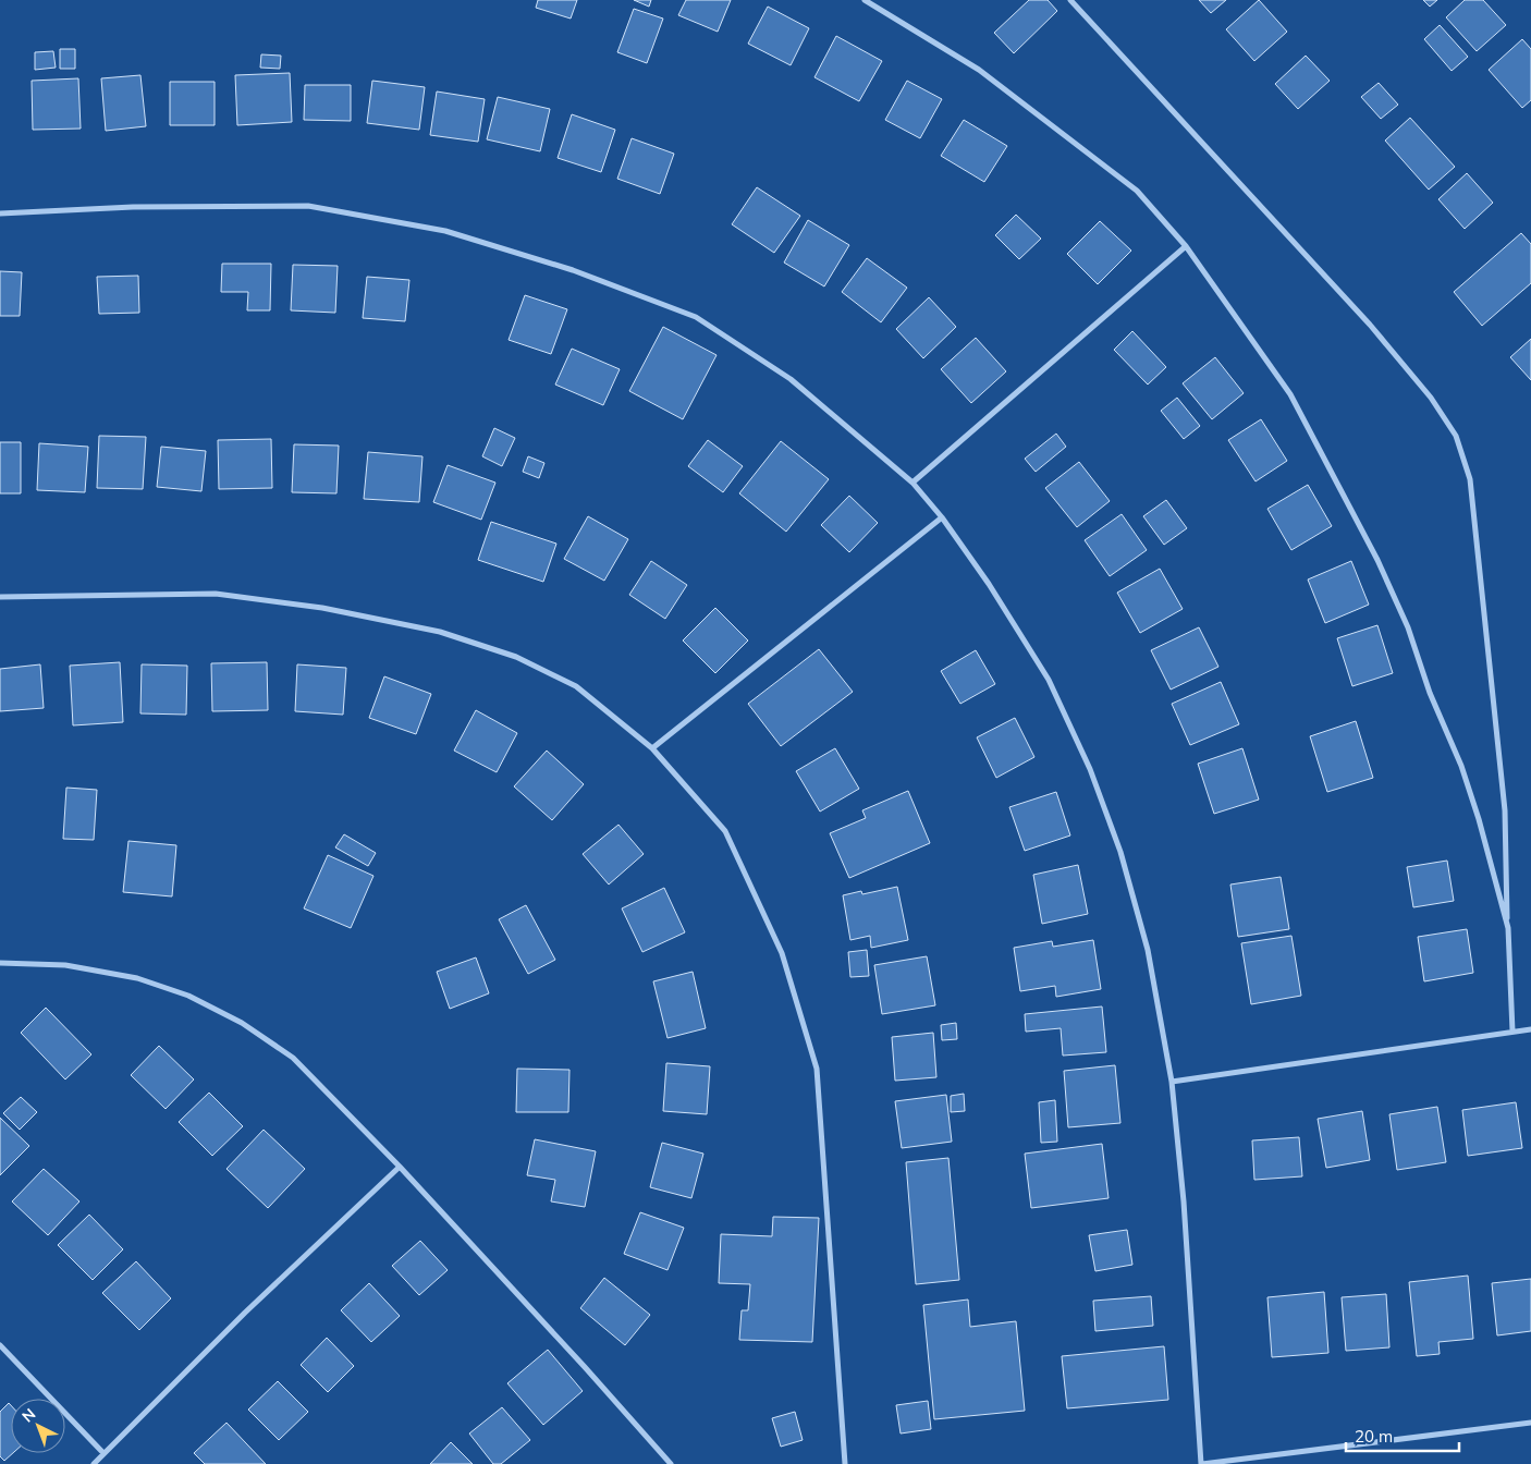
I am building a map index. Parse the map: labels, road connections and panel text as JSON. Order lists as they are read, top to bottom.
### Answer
{
  "scale_bar": "20 m",
  "north": "top left"
}
